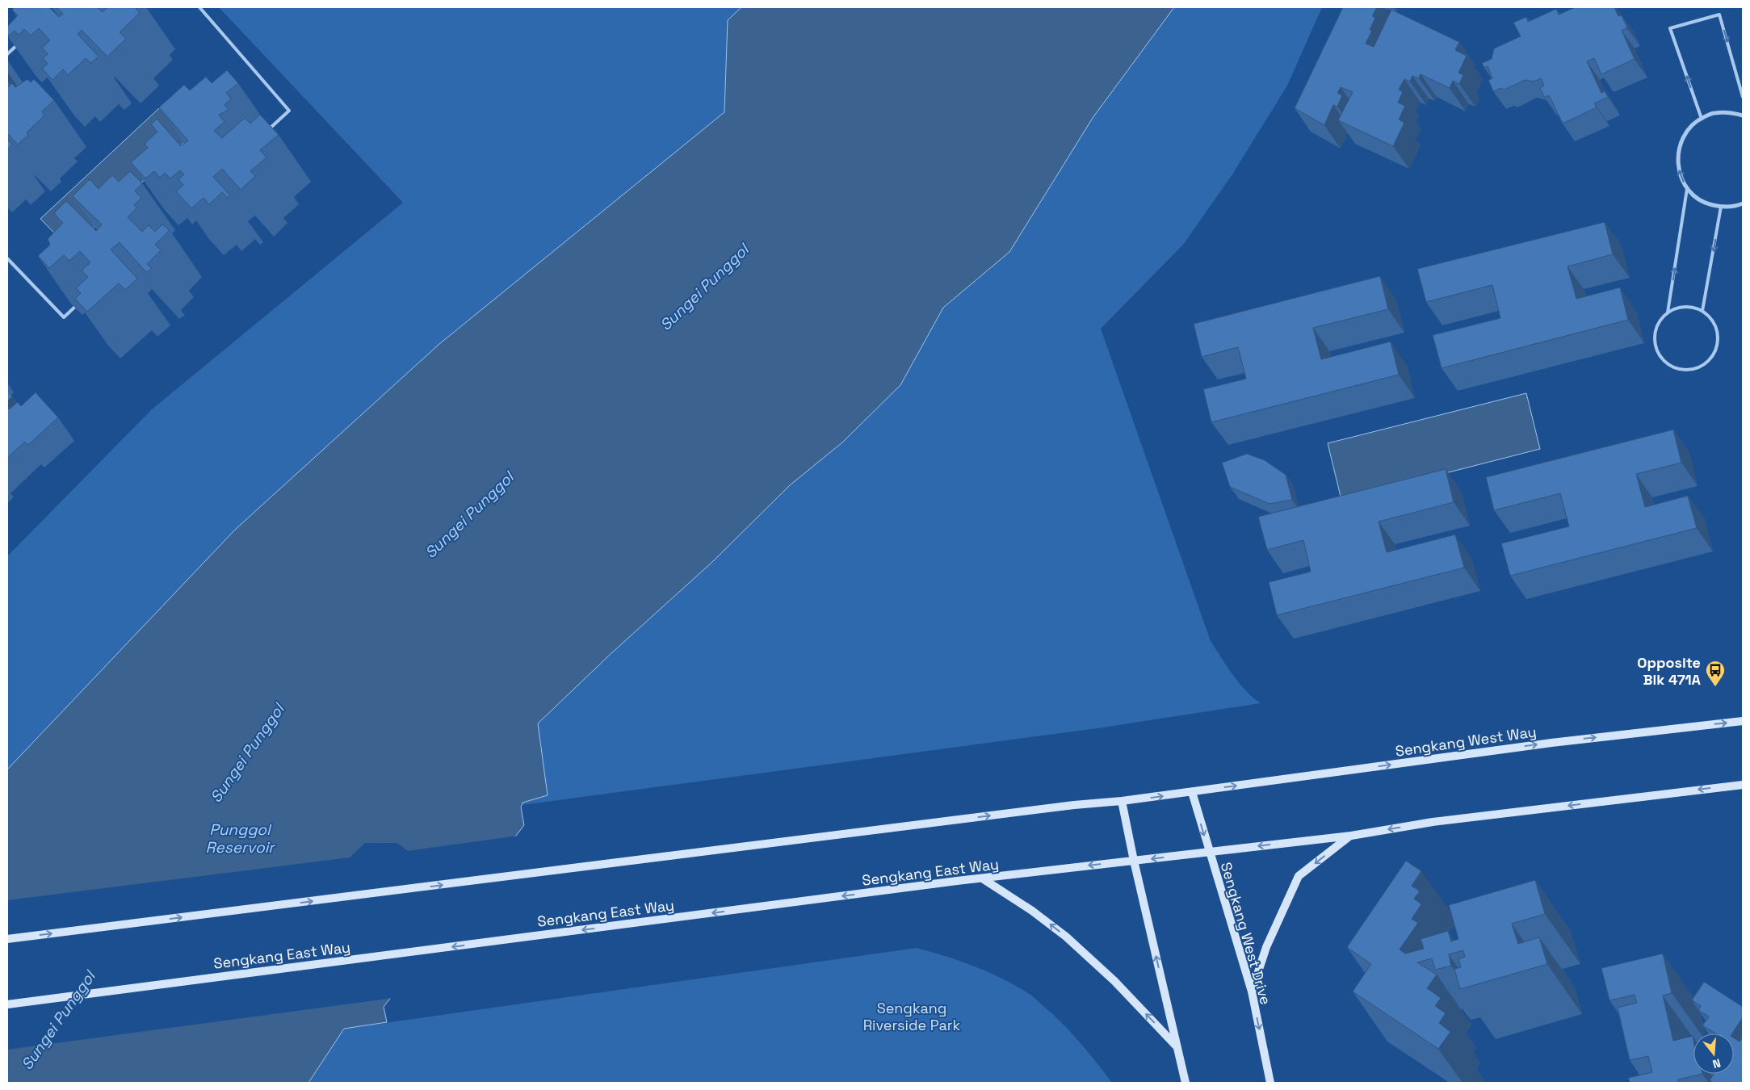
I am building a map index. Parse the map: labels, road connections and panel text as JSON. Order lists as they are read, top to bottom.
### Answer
{
  "streets": {
    "main road": ["Sengkang West Way", "Sengkang East Way", "Sengkang West Drive"]
  },
  "crossings": [
    ["Sengkang West Way", "Sengkang West Drive"],
    ["Sengkang East Way", "Sengkang West Drive"]
  ],
  "one_way": ["Sengkang West Drive"],
  "water": ["Sungei Punggol", "Punggol Reservoir"],
  "parks": ["Sengkang Riverside Park"],
  "places": {
    "bus stop": ["Opposite Blk 471A"]
  },
  "north": "bottom"
}
